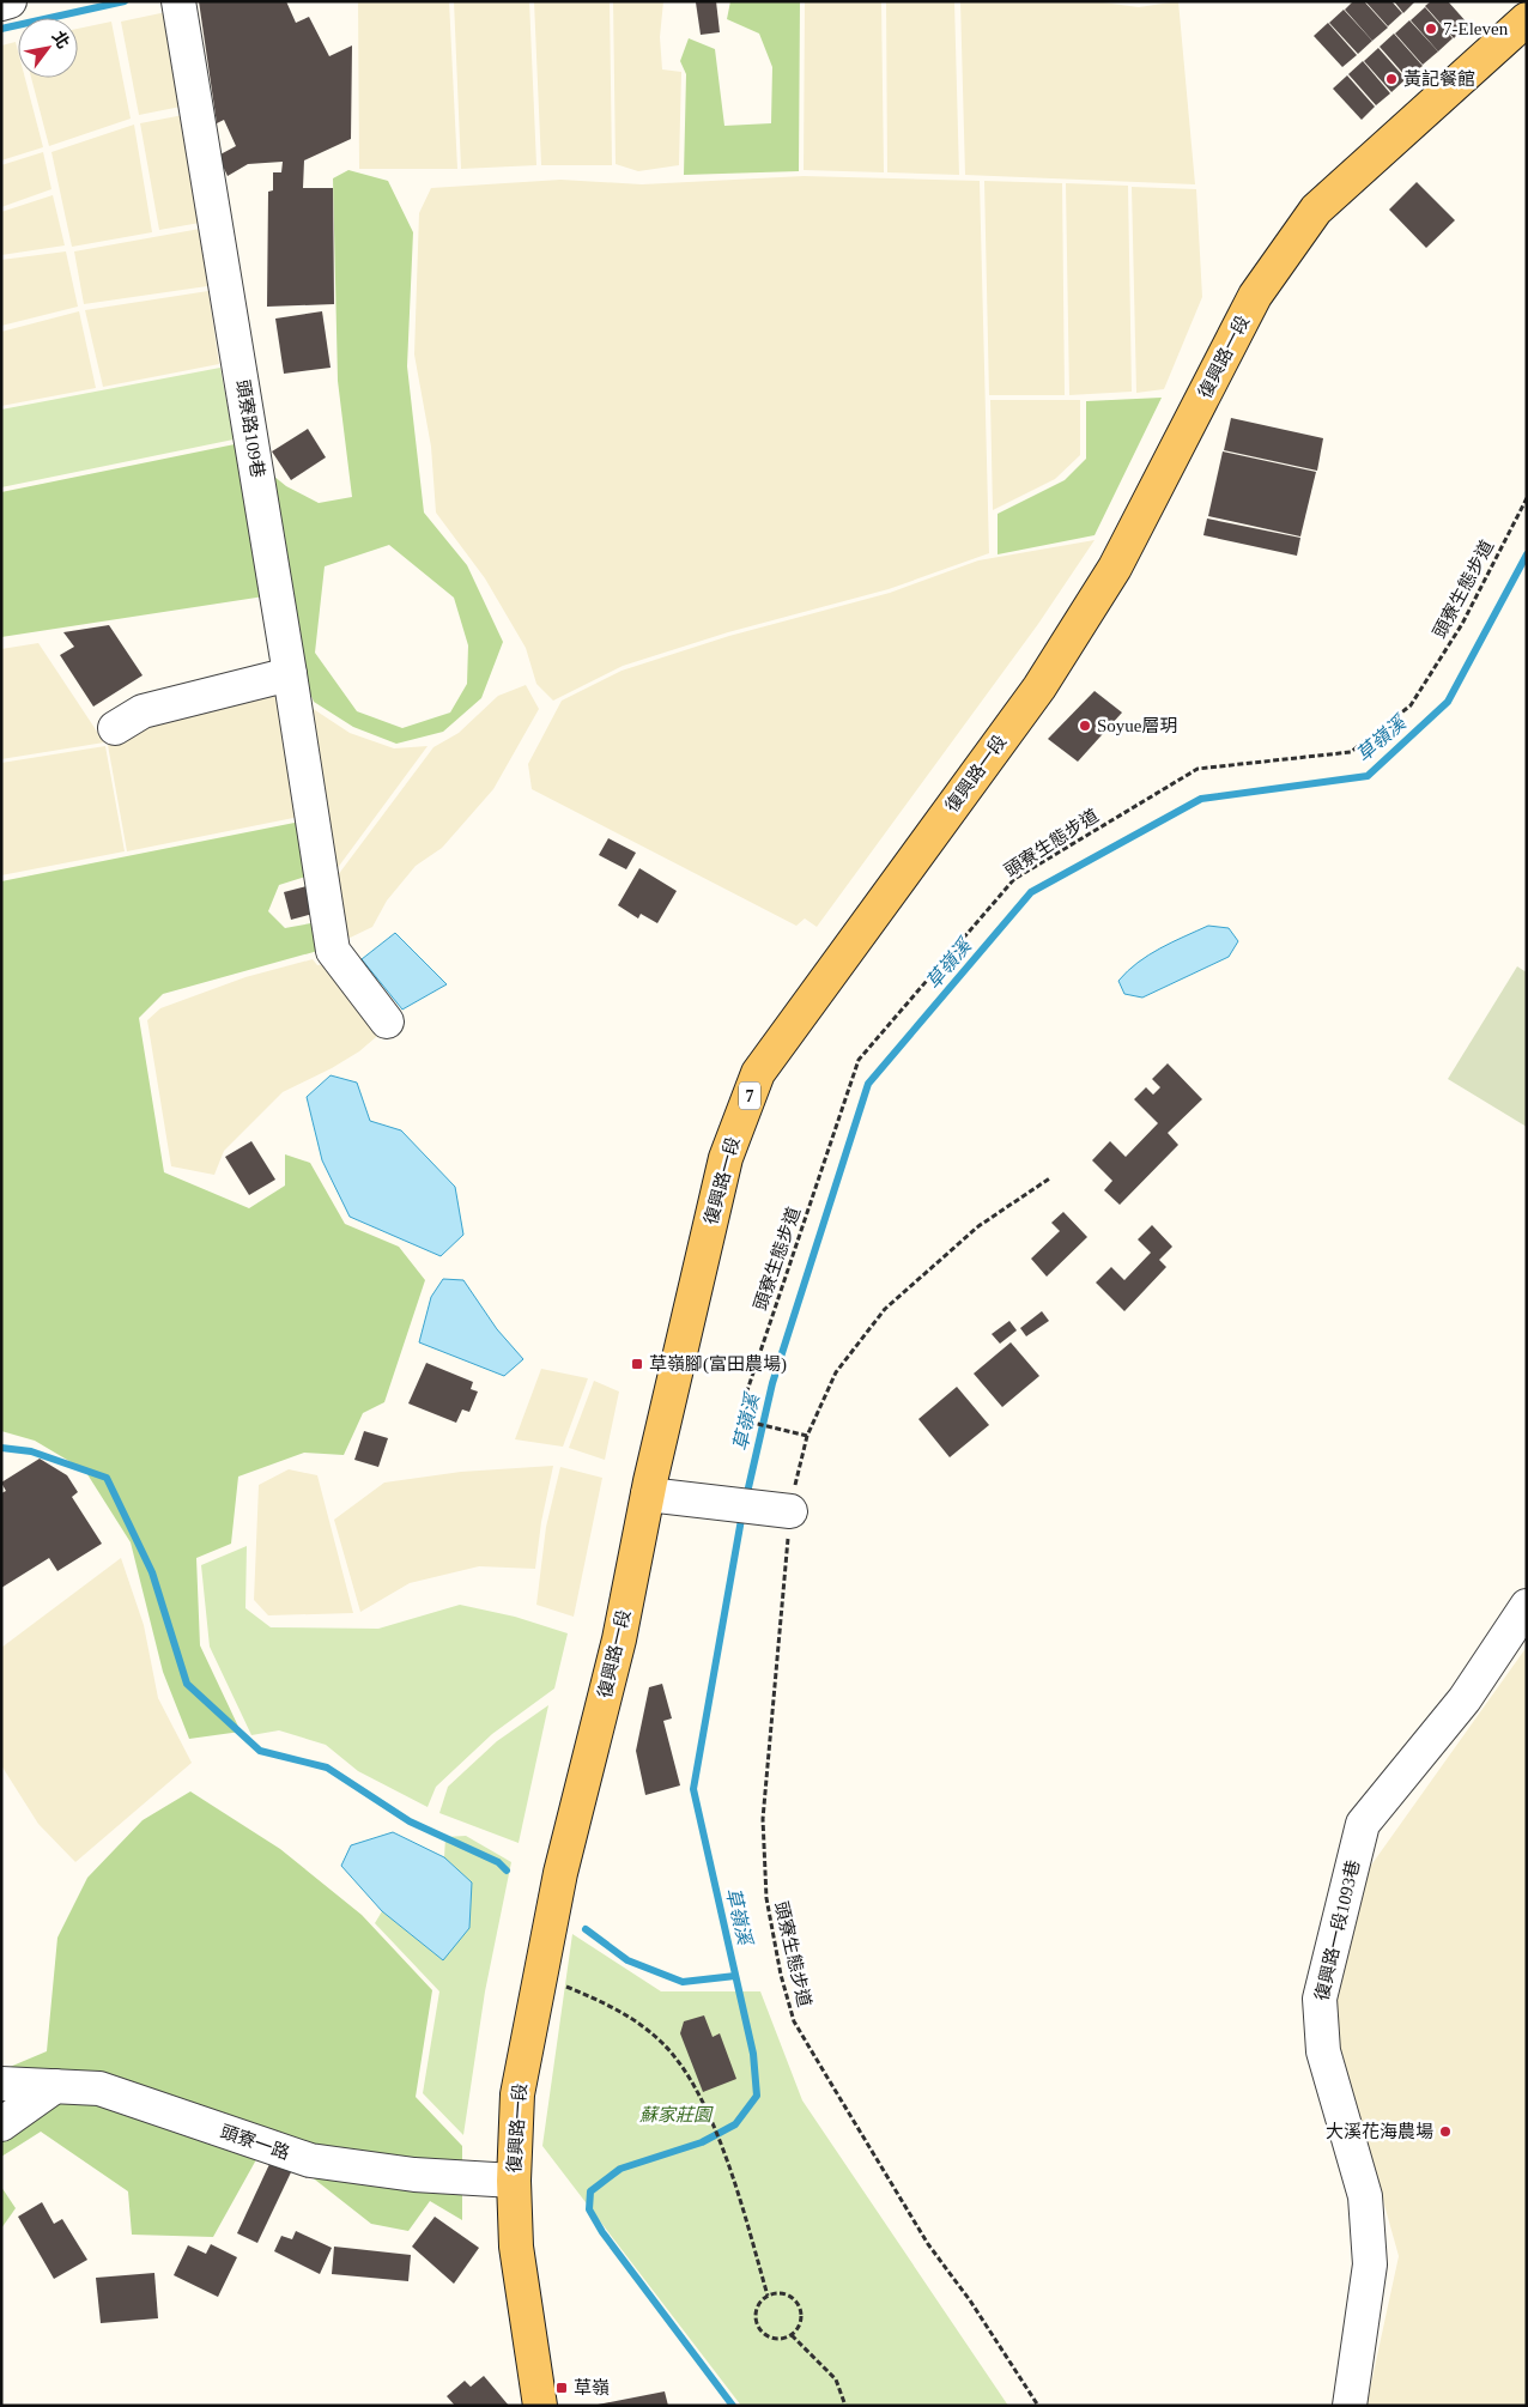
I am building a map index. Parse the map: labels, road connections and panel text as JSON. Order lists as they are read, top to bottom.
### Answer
{
  "streets": {
    "main road": ["復興路一段", "7"],
    "street": ["頭寮路109巷", "復興路一段1093巷", "頭寮一路"],
    "path": ["頭寮生態步道"]
  },
  "crossings": [
    ["復興路一段", "頭寮一路"]
  ],
  "water": ["草嶺溪"],
  "parks": ["蘇家莊園"],
  "places": {
    "other": [
      "7-Eleven",
      "黃記餐館",
      "Soyue層玥",
      "大溪花海農場"
    ],
    "transit": ["草嶺腳(富田農場)", "草嶺"]
  },
  "north": "top right"
}
